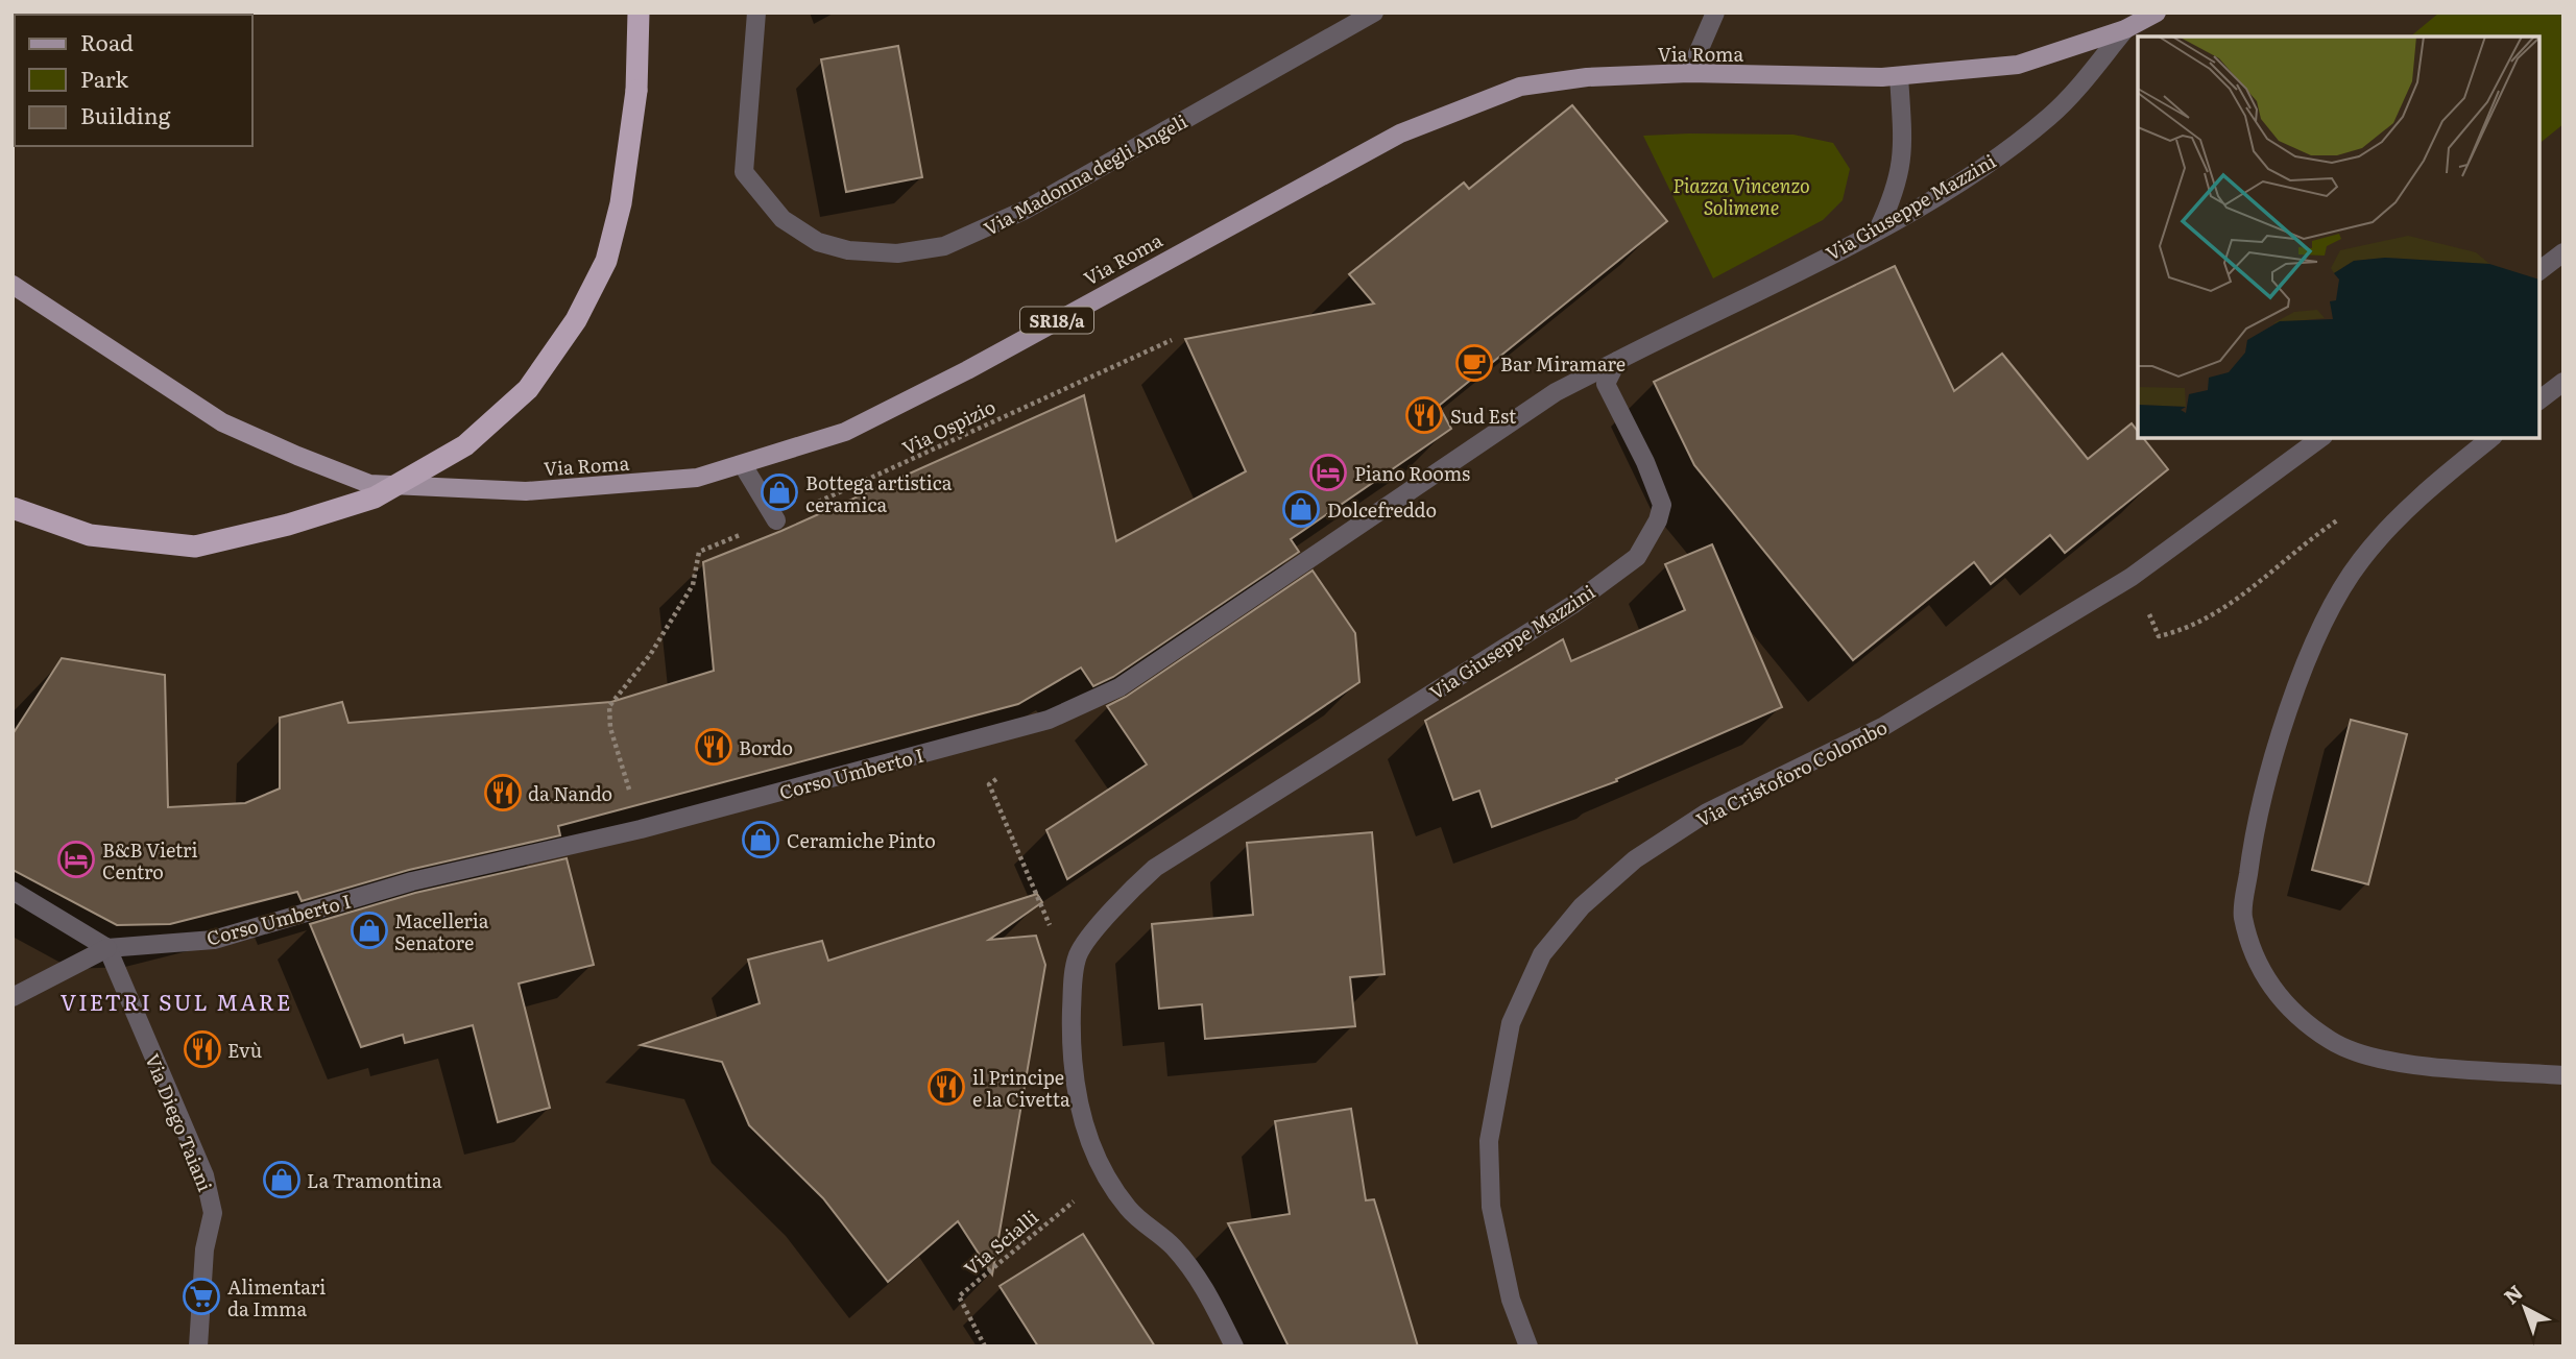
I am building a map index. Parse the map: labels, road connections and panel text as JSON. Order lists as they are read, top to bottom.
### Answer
{
  "streets": {
    "main road": ["Via Roma", "SR18/a"],
    "street": [
      "Via Madonna degli Angeli",
      "Via Giuseppe Mazzini",
      "Corso Umberto I",
      "Via Cristoforo Colombo",
      "Via Diego Taiani"
    ],
    "path": ["Via Ospizio", "Via Scialli"]
  },
  "crossings": [
    ["Via Roma", "Via Giuseppe Mazzini"],
    ["Via Roma", "SR18/a"],
    ["Via Giuseppe Mazzini", "SR18/a"],
    ["Via Giuseppe Mazzini", "Corso Umberto I"],
    ["Via Ospizio", "Corso Umberto I"],
    ["Corso Umberto I", "Via Diego Taiani"]
  ],
  "districts": ["VIETRI SUL MARE"],
  "parks": ["Piazza Vincenzo Solimene"],
  "places": {
    "cafe": ["Bar Miramare"],
    "restaurant": [
      "Sud Est",
      "Bordo",
      "da Nando",
      "Evù",
      "il Principe e la Civetta"
    ],
    "hotel": ["Piano Rooms", "B&B Vietri Centro"],
    "shop": [
      "Bottega artistica ceramica",
      "Dolcefreddo",
      "Ceramiche Pinto",
      "Macelleria Senatore",
      "La Tramontina"
    ],
    "supermarket": ["Alimentari da Imma"]
  },
  "legend": ["Road", "Park", "Building"],
  "north": "top left"
}
